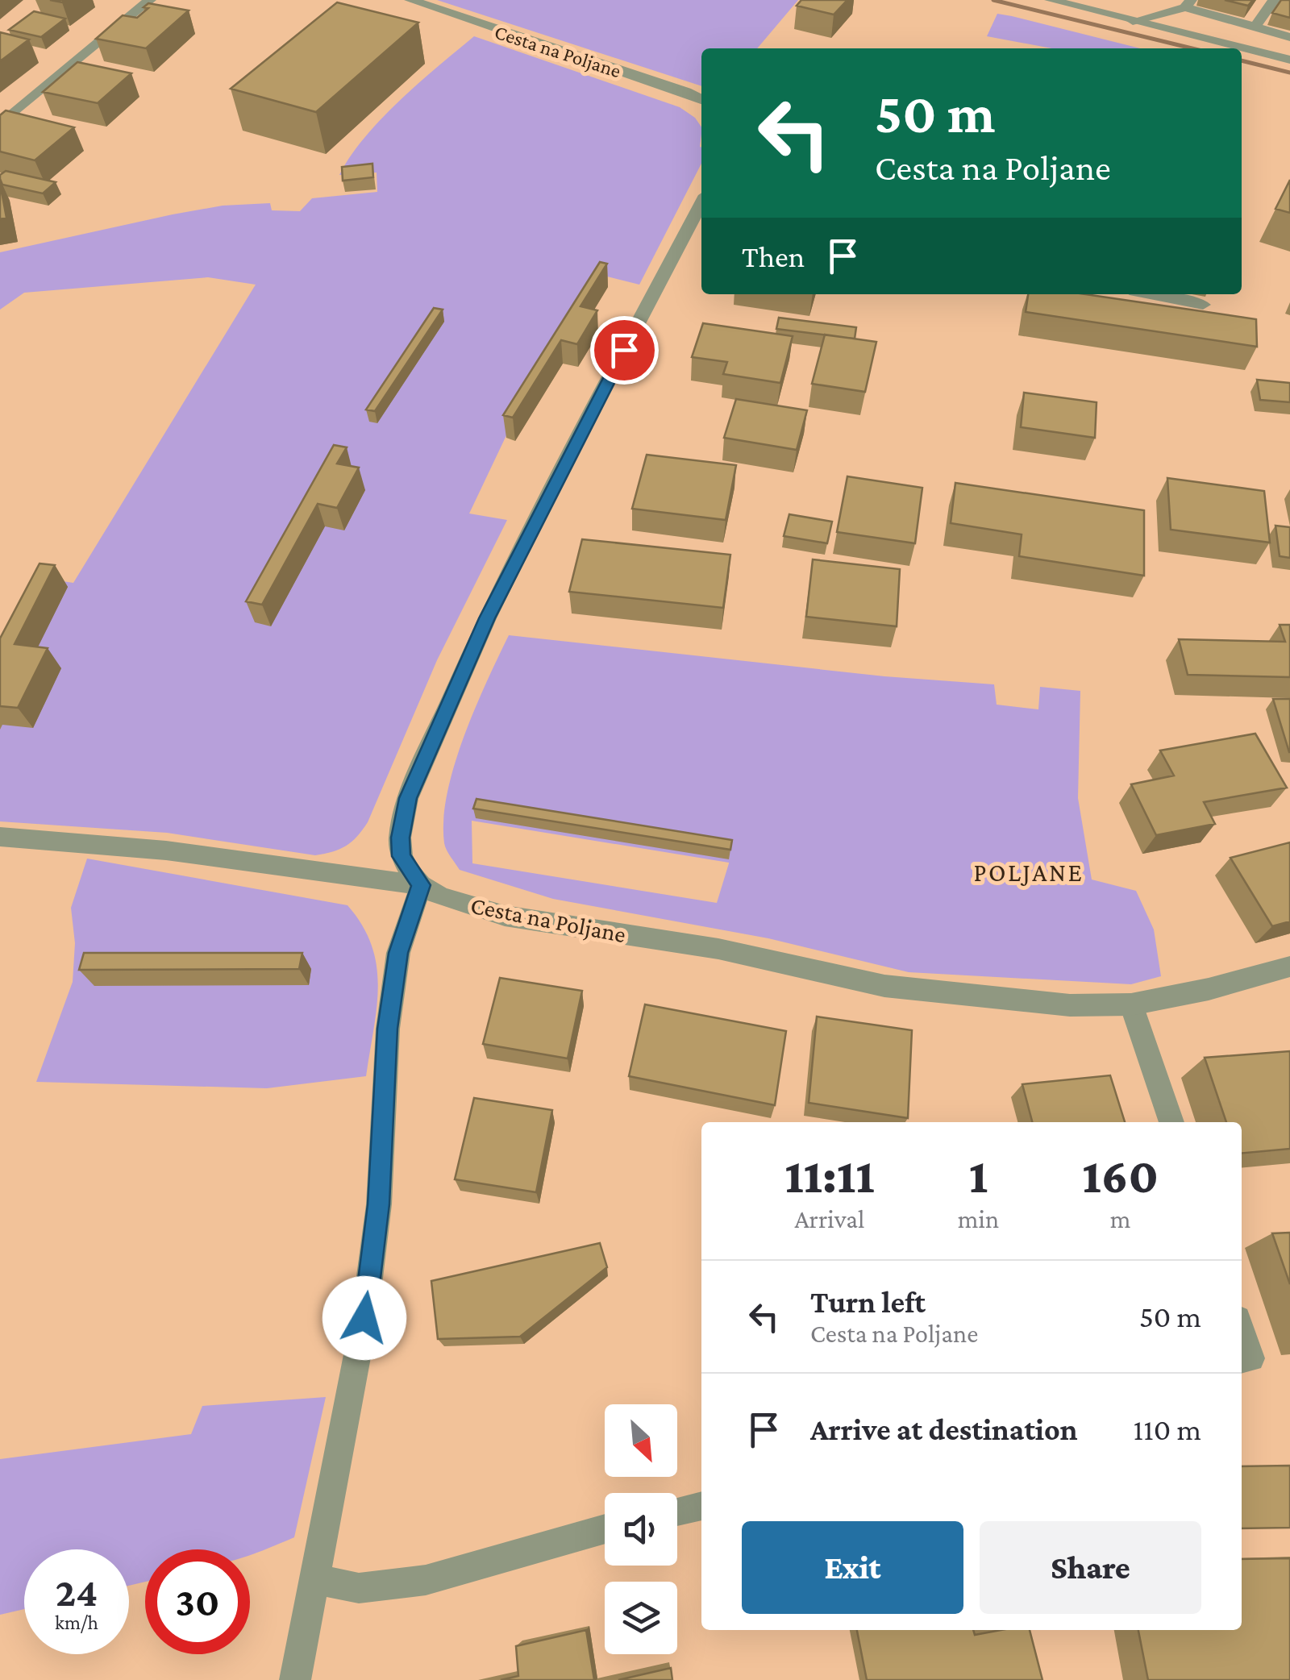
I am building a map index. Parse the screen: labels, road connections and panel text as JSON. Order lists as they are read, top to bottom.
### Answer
{
  "streets": {
    "street": ["Cesta na Poljane"]
  },
  "districts": ["POLJANE"],
  "north": "bottom right",
  "page": {
    "turn": ["50 m", "Cesta na Poljane"],
    "then": "Then",
    "eta": [
      "11:11",
      "Arrival",
      "1",
      "min",
      "160",
      "m"
    ],
    "list": [
      {
        "name": "Turn left",
        "note": "Cesta na Poljane",
        "value": "50 m"
      },
      {
        "name": "Arrive at destination",
        "value": "110 m"
      }
    ],
    "buttons": ["Exit", "Share"],
    "speed": "24 km/h",
    "limit": "30"
  }
}
